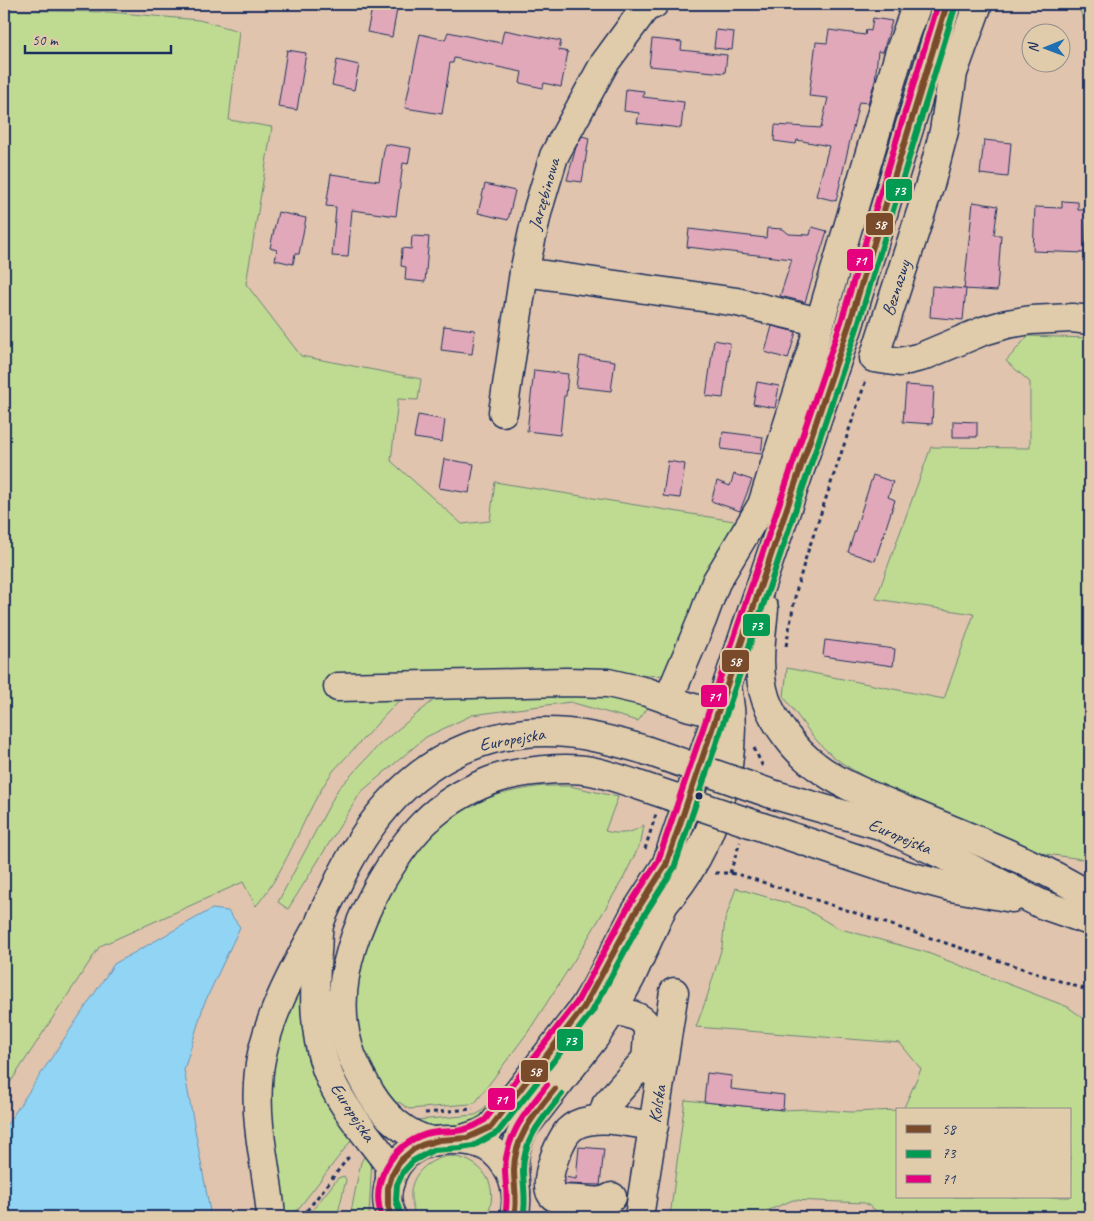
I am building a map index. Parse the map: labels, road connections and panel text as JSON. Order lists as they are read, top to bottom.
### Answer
{
  "streets": {
    "main road": [
      "Jarzębinowa",
      "Beznazwy",
      "Europejska",
      "Kolska"
    ]
  },
  "lines": ["transit line 58", "transit line 71", "transit line 73"],
  "legend": ["58", "73", "71"],
  "scale_bar": "50 m",
  "north": "left"
}
